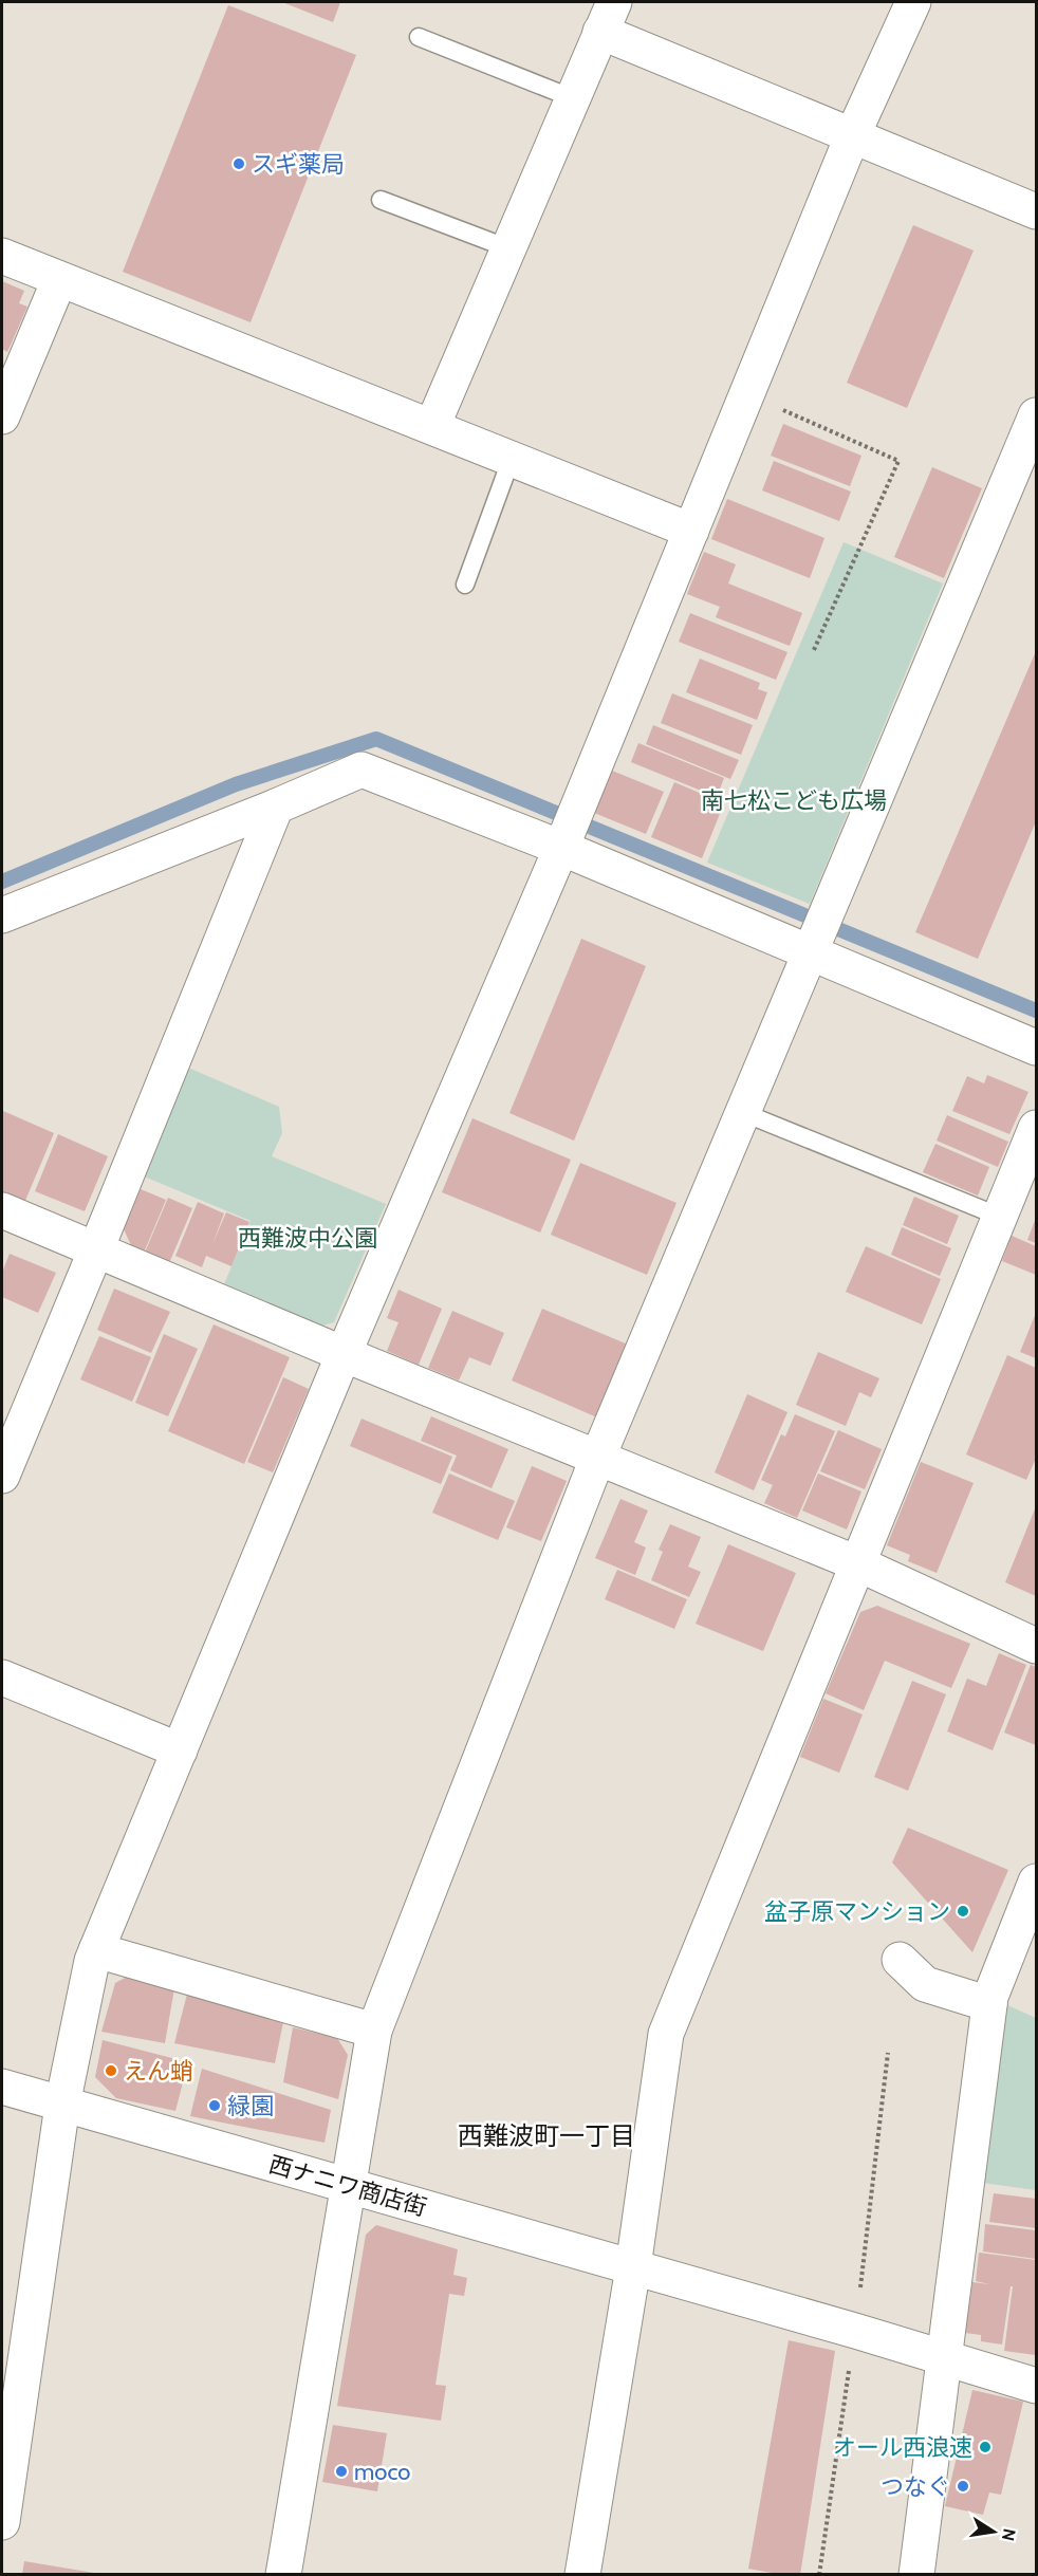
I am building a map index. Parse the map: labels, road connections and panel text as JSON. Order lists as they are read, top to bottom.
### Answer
{
  "streets": {
    "street": ["西ナニワ商店街"]
  },
  "districts": ["西難波町一丁目"],
  "parks": ["南七松こども広場", "西難波中公園"],
  "places": [
    "スギ薬局",
    "盆子原マンション",
    "えん蛸",
    "緑園",
    "オール西浪速",
    "moco",
    "つなぐ"
  ],
  "north": "right"
}
